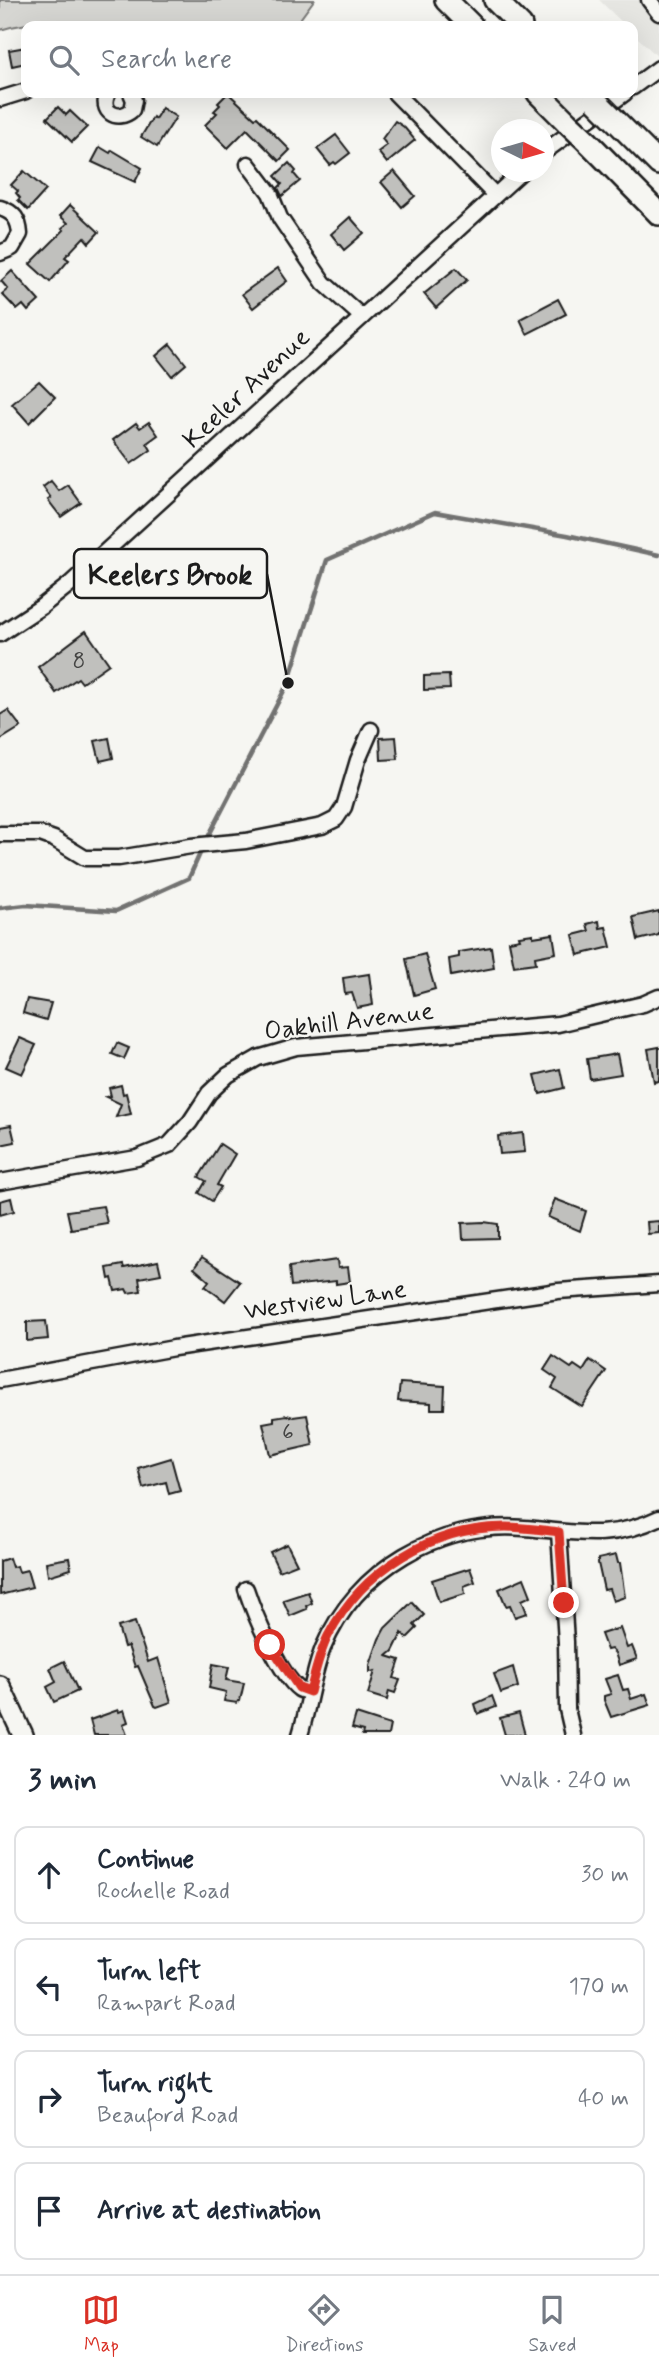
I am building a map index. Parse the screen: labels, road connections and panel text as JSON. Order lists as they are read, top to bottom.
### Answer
{
  "streets": {
    "street": ["Keeler Avenue", "Oakhill Avenue", "Westview Lane"]
  },
  "places": ["Keelers Brook"],
  "house_numbers": ["8", "6"],
  "north": "right",
  "page": {
    "search": "Search here",
    "heading": ["3 min", "Walk · 240 m"],
    "list": [
      ["Continue", "Rochelle Road", "30 m"],
      ["Turn left", "Rampart Road", "170 m"],
      ["Turn right", "Beauford Road", "40 m"],
      "Arrive at destination"
    ],
    "nav": ["Map", "Directions", "Saved"]
  }
}
